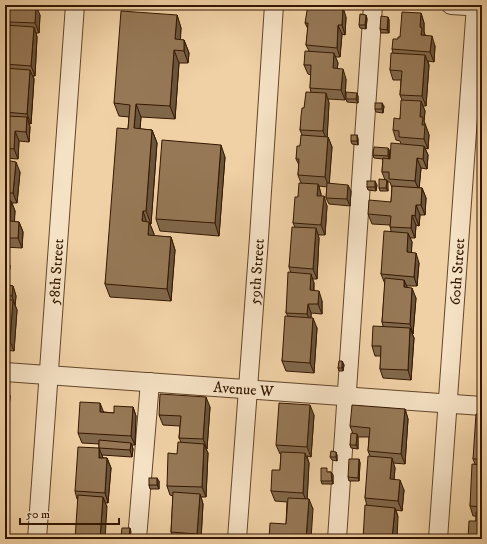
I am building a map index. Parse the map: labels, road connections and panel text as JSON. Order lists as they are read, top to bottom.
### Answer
{
  "streets": {
    "street": [
      "58th Street",
      "59th Street",
      "60th Street",
      "Avenue W"
    ]
  },
  "crossings": [
    ["58th Street", "Avenue W"],
    ["59th Street", "Avenue W"],
    ["60th Street", "Avenue W"]
  ],
  "scale_bar": "50 m"
}
